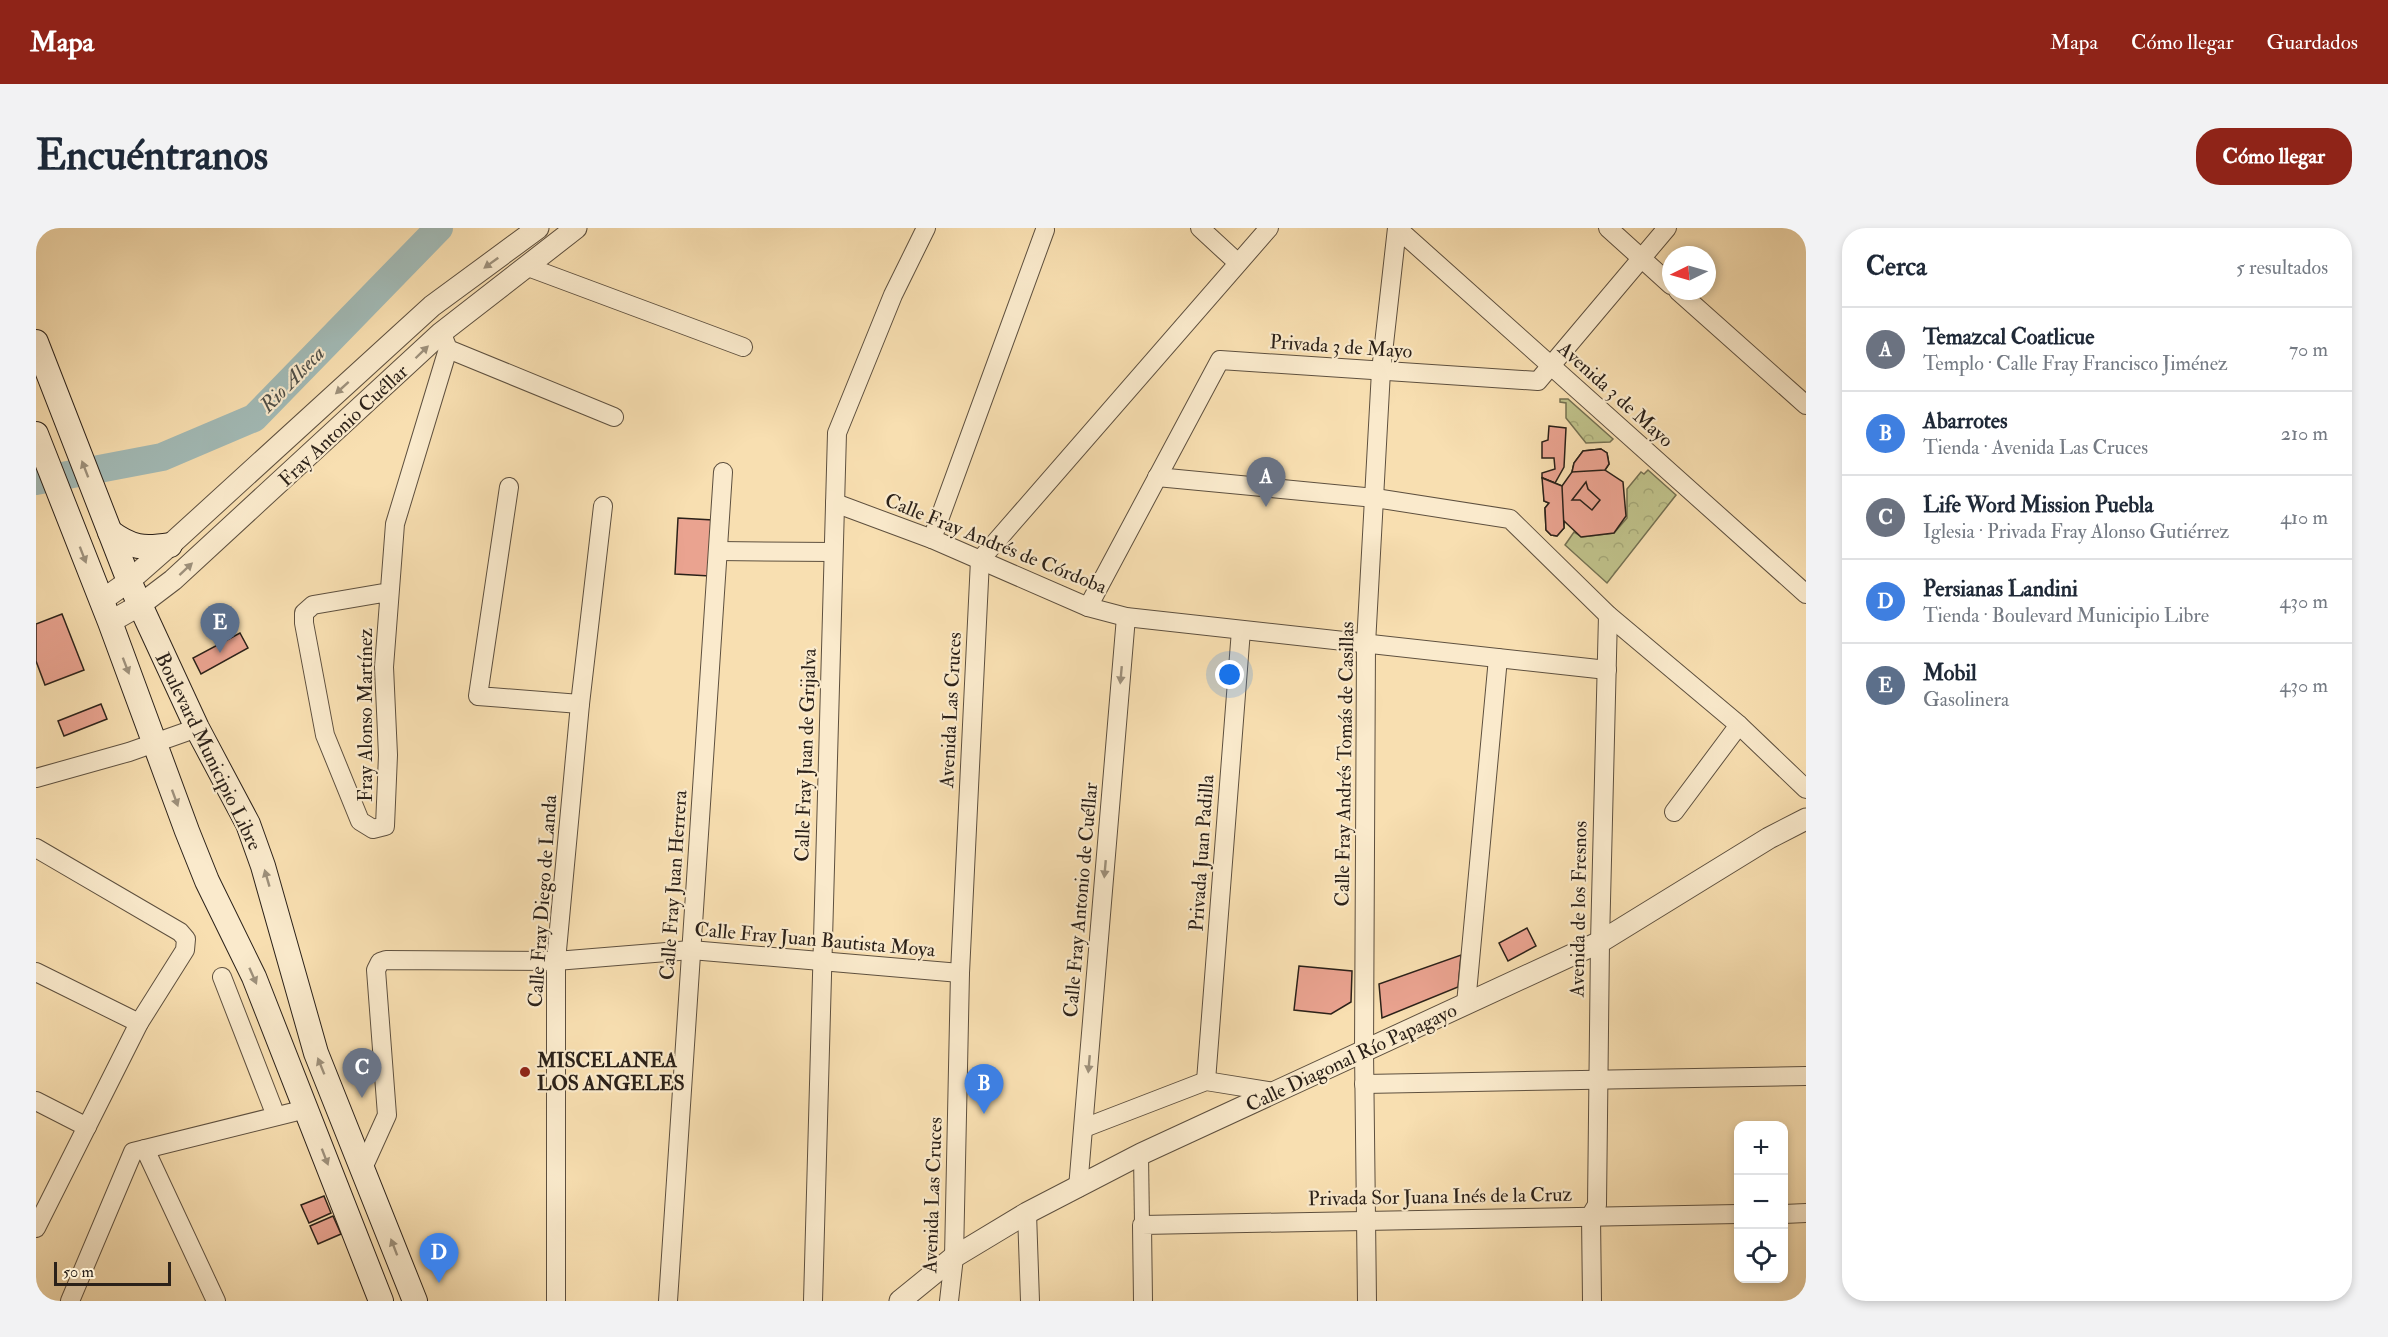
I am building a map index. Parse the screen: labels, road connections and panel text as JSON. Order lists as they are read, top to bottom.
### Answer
{
  "streets": {
    "main road": ["Boulevard Municipio Libre"],
    "street": [
      "Privada 3 de Mayo",
      "Avenida 3 de Mayo",
      "Fray Antonio Cuéllar",
      "Calle Fray Andrés de Córdoba",
      "Avenida Las Cruces",
      "Fray Alonso Martínez",
      "Calle Fray Juan de Grijalva",
      "Calle Fray Andrés Tomás de Casillas",
      "Privada Juan Padilla",
      "Calle Fray Juan Herrera",
      "Calle Fray Antonio de Cuéllar",
      "Calle Fray Diego de Landa",
      "Avenida de los Fresnos",
      "Calle Fray Juan Bautista Moya",
      "Calle Diagonal Río Papagayo",
      "Privada Sor Juana Inés de la Cruz"
    ]
  },
  "crossings": [
    ["Privada 3 de Mayo", "Avenida 3 de Mayo"],
    ["Privada 3 de Mayo", "Calle Fray Andrés de Córdoba"],
    ["Privada 3 de Mayo", "Calle Fray Andrés Tomás de Casillas"],
    ["Avenida 3 de Mayo", "Calle Fray Andrés Tomás de Casillas"],
    ["Fray Antonio Cuéllar", "Boulevard Municipio Libre"],
    ["Calle Fray Andrés de Córdoba", "Avenida Las Cruces"],
    ["Calle Fray Andrés de Córdoba", "Calle Fray Juan de Grijalva"],
    ["Calle Fray Andrés de Córdoba", "Calle Fray Andrés Tomás de Casillas"],
    ["Calle Fray Andrés de Córdoba", "Privada Juan Padilla"],
    ["Calle Fray Andrés de Córdoba", "Calle Fray Antonio de Cuéllar"],
    ["Calle Fray Andrés de Córdoba", "Avenida de los Fresnos"],
    ["Avenida Las Cruces", "Calle Fray Juan Bautista Moya"],
    ["Avenida Las Cruces", "Calle Diagonal Río Papagayo"],
    ["Boulevard Municipio Libre", "Calle Fray Juan Bautista Moya"],
    ["Calle Fray Juan de Grijalva", "Calle Fray Juan Bautista Moya"],
    ["Calle Fray Andrés Tomás de Casillas", "Calle Diagonal Río Papagayo"],
    ["Calle Fray Andrés Tomás de Casillas", "Privada Sor Juana Inés de la Cruz"],
    ["Calle Fray Juan Herrera", "Calle Fray Juan Bautista Moya"],
    ["Calle Fray Antonio de Cuéllar", "Calle Diagonal Río Papagayo"],
    ["Calle Fray Diego de Landa", "Calle Fray Juan Bautista Moya"],
    ["Avenida de los Fresnos", "Calle Diagonal Río Papagayo"],
    ["Avenida de los Fresnos", "Privada Sor Juana Inés de la Cruz"]
  ],
  "one_way": ["Calle Fray Antonio de Cuéllar"],
  "water": ["Rio Alseca"],
  "places": ["MISCELANEA LOS ANGELES"],
  "scale_bar": "50 m",
  "north": "left",
  "page": {
    "header": "Mapa",
    "nav": ["Mapa", "Cómo llegar", "Guardados"],
    "buttons": "Cómo llegar",
    "title": "Encuéntranos",
    "heading": ["Cerca", "5 resultados"],
    "list": [
      {
        "mark": "A",
        "name": "Temazcal Coatlicue",
        "note": "Templo · Calle Fray Francisco Jiménez",
        "value": "70 m"
      },
      {
        "mark": "B",
        "name": "Abarrotes",
        "note": "Tienda · Avenida Las Cruces",
        "value": "210 m"
      },
      {
        "mark": "C",
        "name": "Life Word Mission Puebla",
        "note": "Iglesia · Privada Fray Alonso Gutiérrez",
        "value": "410 m"
      },
      {
        "mark": "D",
        "name": "Persianas Landini",
        "note": "Tienda · Boulevard Municipio Libre",
        "value": "430 m"
      },
      {
        "mark": "E",
        "name": "Mobil",
        "note": "Gasolinera",
        "value": "430 m"
      }
    ],
    "pins": [
      "A",
      "E",
      "C",
      "B",
      "D"
    ],
    "map_buttons": ["+", "−"],
    "scale": "50 m"
  }
}
